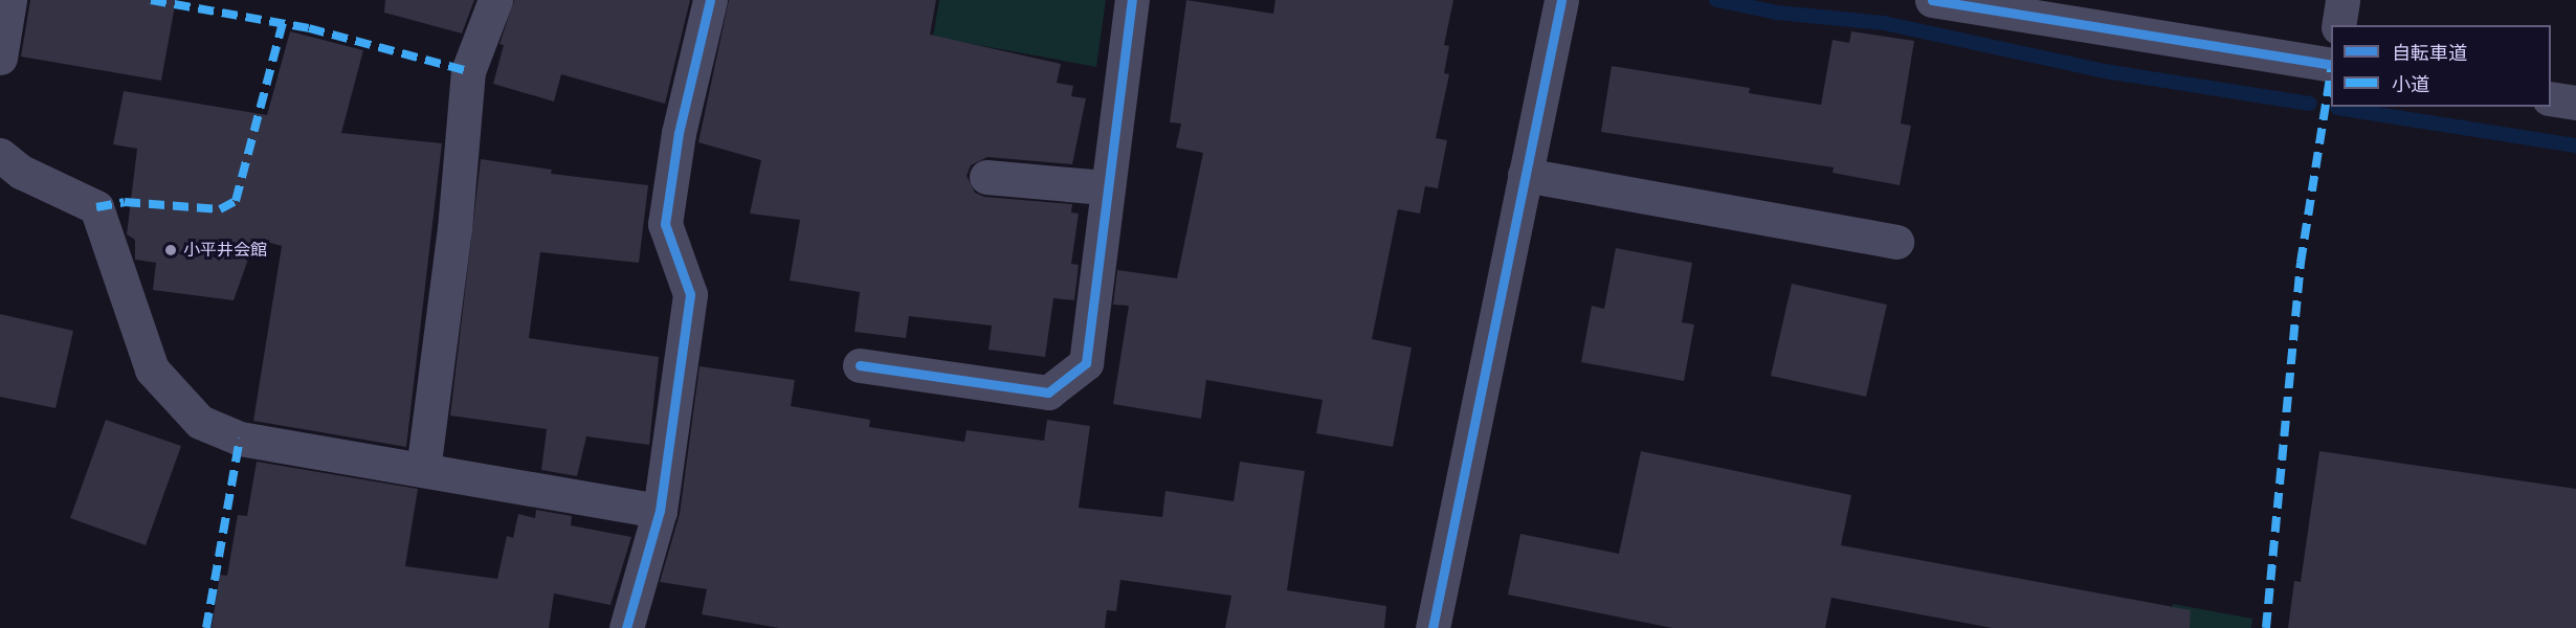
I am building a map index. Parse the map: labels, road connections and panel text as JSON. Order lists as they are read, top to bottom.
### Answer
{
  "places": ["小平井会館"],
  "legend": ["自転車道", "小道"]
}
